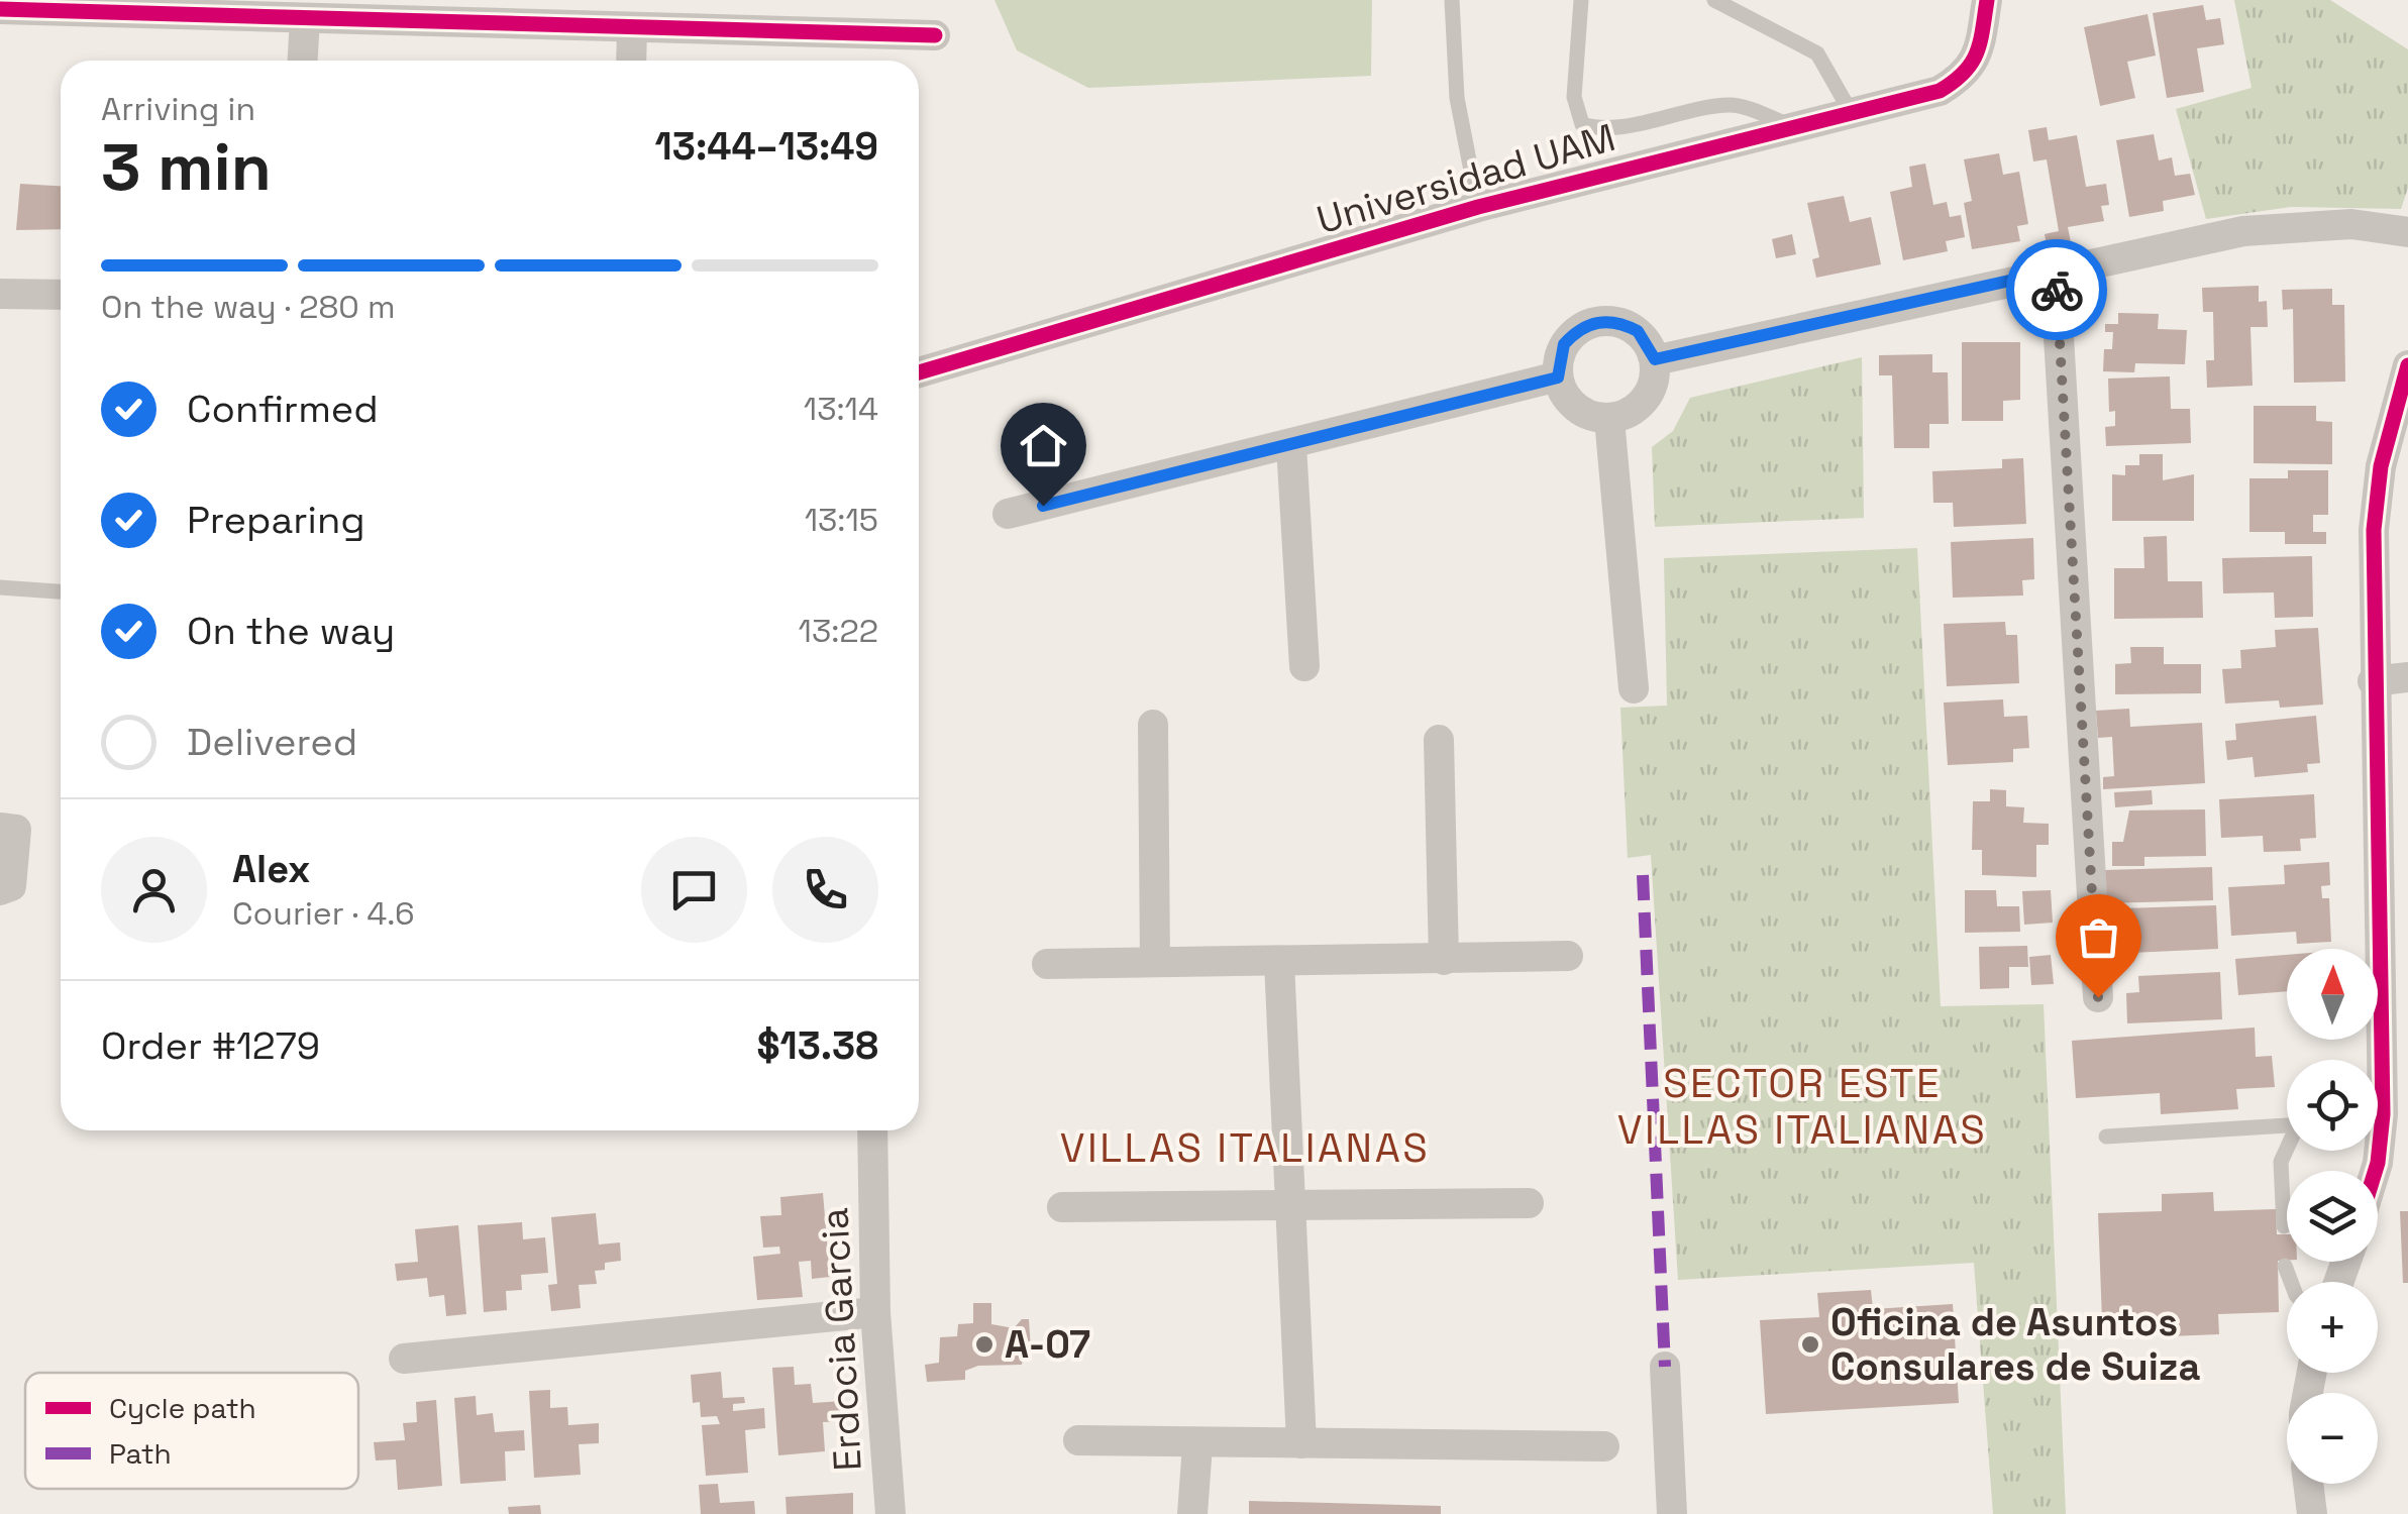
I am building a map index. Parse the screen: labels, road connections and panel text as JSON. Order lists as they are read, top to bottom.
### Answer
{
  "streets": {
    "street": ["Universidad UAM", "Erdocia Garcia"]
  },
  "districts": ["SECTOR ESTE VILLAS ITALIANAS", "VILLAS ITALIANAS"],
  "places": ["A-07", "Oficina de Asuntos Consulares de Suiza"],
  "legend": ["Cycle path", "Path"],
  "north": "top",
  "page": {
    "heading": ["3 min", "Arriving in", "13:44–13:49"],
    "panel": [
      "Alex",
      "Courier · 4.6",
      "Order #1279",
      "$13.38"
    ],
    "bar": "On the way · 280 m",
    "list": [
      ["Confirmed", "13:14"],
      ["Preparing", "13:15"],
      ["On the way", "13:22"],
      "Delivered"
    ],
    "map_buttons": ["+", "−"]
  }
}
